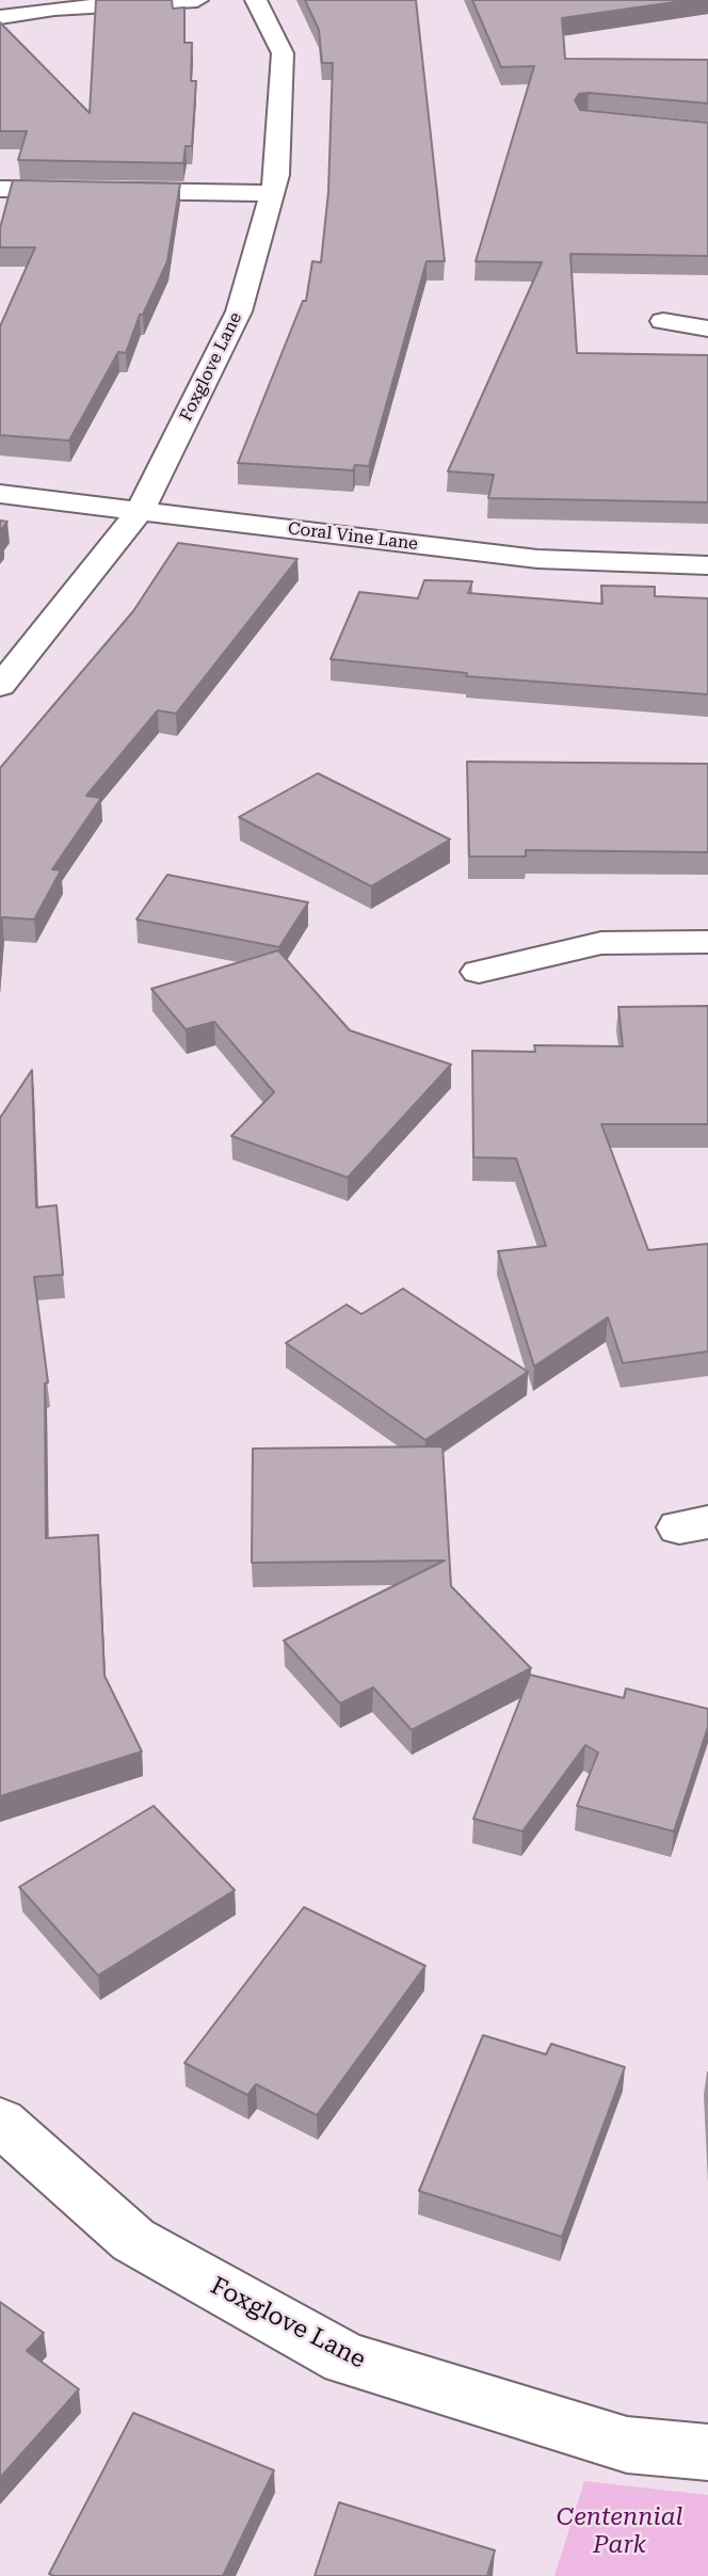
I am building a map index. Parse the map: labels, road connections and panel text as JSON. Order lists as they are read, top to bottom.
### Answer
{
  "streets": {
    "street": ["Foxglove Lane", "Coral Vine Lane"]
  },
  "crossings": [
    ["Foxglove Lane", "Coral Vine Lane"]
  ],
  "parks": ["Centennial Park"]
}
